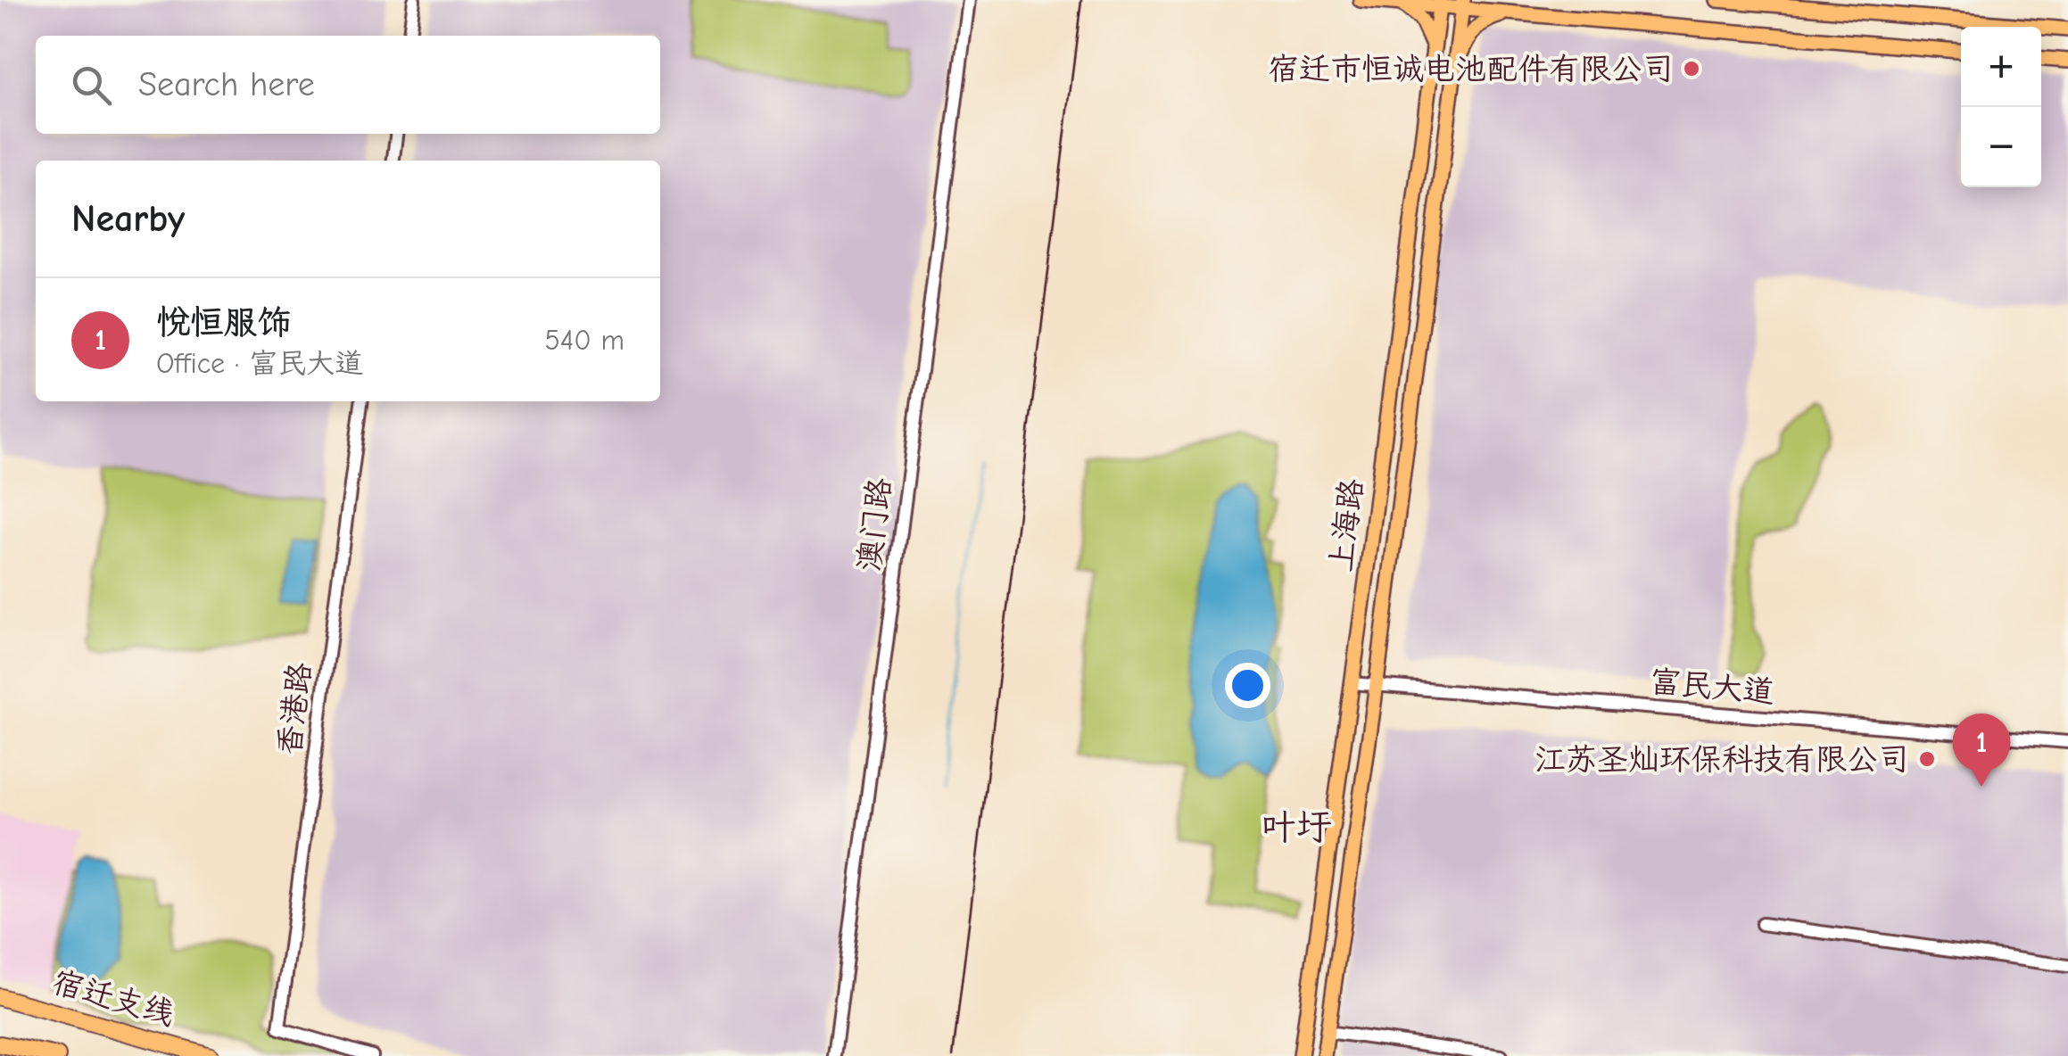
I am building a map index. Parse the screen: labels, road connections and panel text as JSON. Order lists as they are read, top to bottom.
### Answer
{
  "streets": {
    "highway": ["宿迁支线"],
    "main road": ["上海路"],
    "street": ["澳门路", "富民大道", "香港路"]
  },
  "crossings": [
    ["上海路", "富民大道"]
  ],
  "districts": ["叶圩"],
  "places": ["宿迁市恒诚电池配件有限公司", "江苏圣灿环保科技有限公司"],
  "page": {
    "map_buttons": ["+", "−"],
    "search": "Search here",
    "heading": "Nearby",
    "list": [
      {
        "mark": "1",
        "name": "悦恒服饰",
        "note": "Office · 富民大道",
        "value": "540 m"
      }
    ],
    "pins": "1"
  }
}
